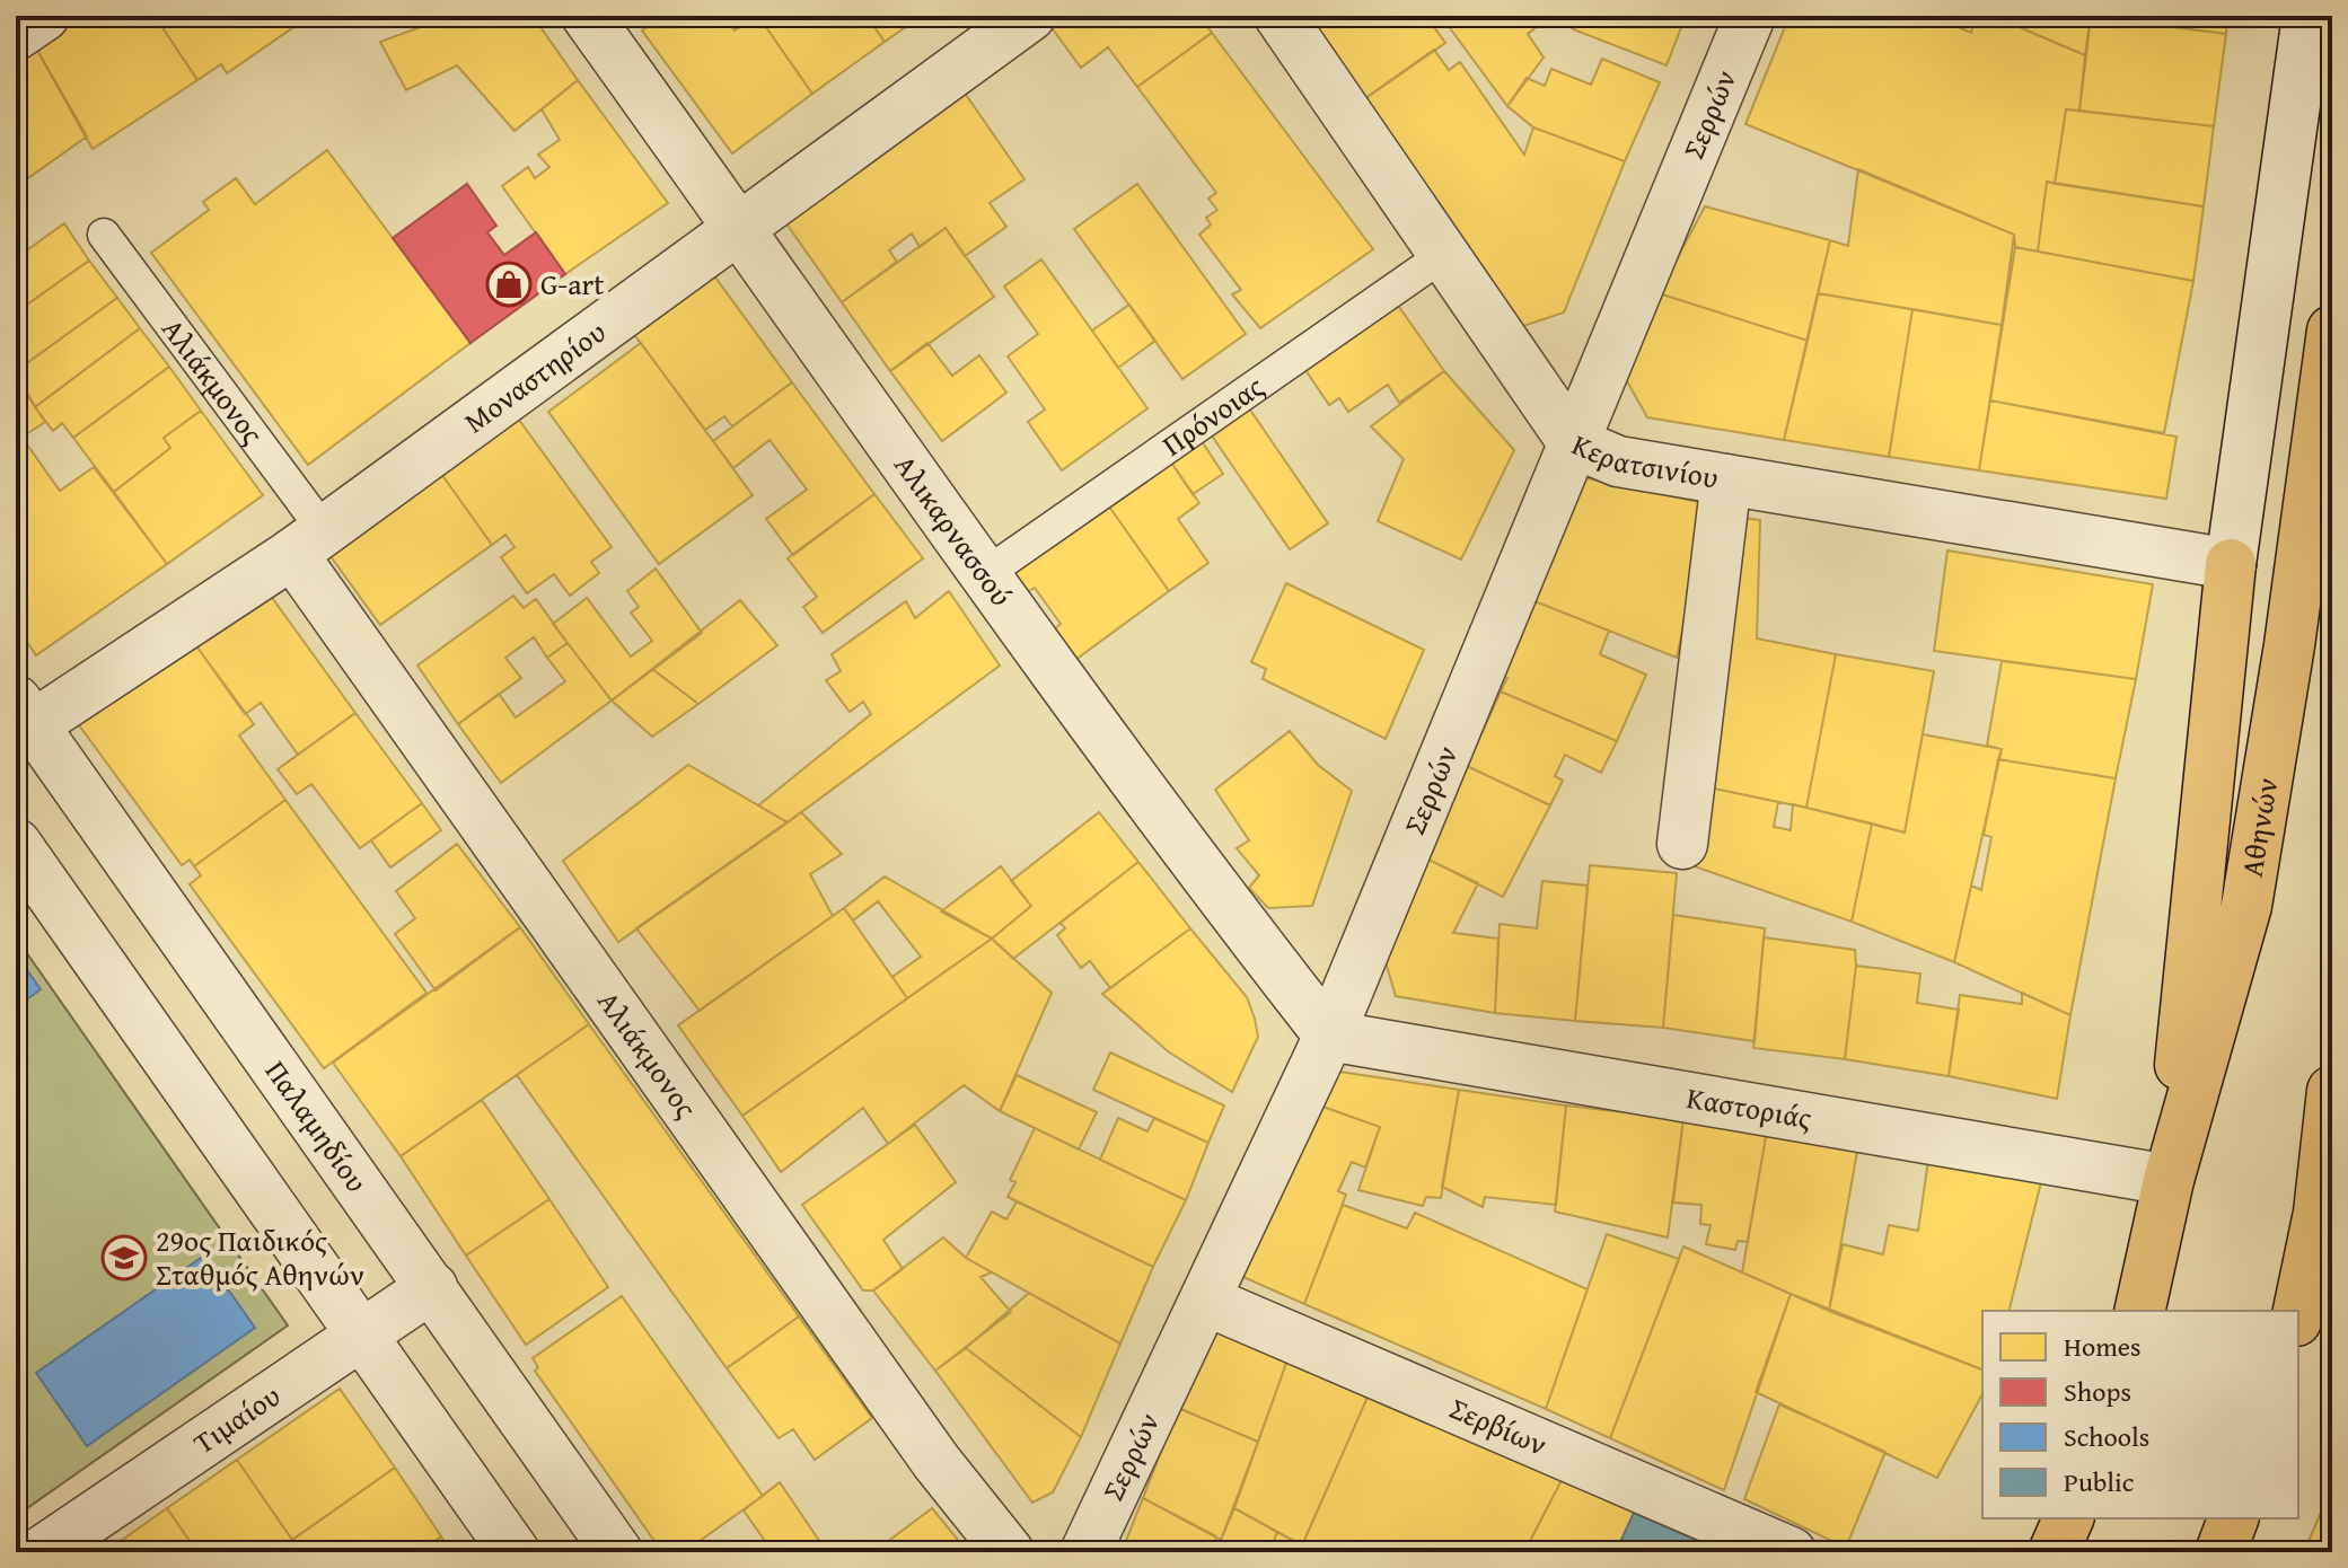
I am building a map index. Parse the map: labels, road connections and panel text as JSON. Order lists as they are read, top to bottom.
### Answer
{
  "streets": {
    "highway": ["Αθηνών"],
    "street": [
      "Σερρών",
      "Μοναστηρίου",
      "Αλιάκμονος",
      "Κερατσινίου",
      "Αλικαρνασσού",
      "Καστοριάς",
      "Παλαμηδίου",
      "Τιμαίου",
      "Σερβίων"
    ],
    "lane": ["Πρόνοιας"]
  },
  "crossings": [
    ["Σερρών", "Κερατσινίου"],
    ["Σερρών", "Αλικαρνασσού"],
    ["Σερρών", "Καστοριάς"],
    ["Σερρών", "Σερβίων"],
    ["Μοναστηρίου", "Αλιάκμονος"],
    ["Μοναστηρίου", "Αλικαρνασσού"],
    ["Μοναστηρίου", "Παλαμηδίου"],
    ["Πρόνοιας", "Κερατσινίου"],
    ["Πρόνοιας", "Αλικαρνασσού"],
    ["Αλικαρνασσού", "Καστοριάς"],
    ["Αθηνών", "Καστοριάς"],
    ["Παλαμηδίου", "Τιμαίου"]
  ],
  "places": {
    "shop": ["G-art"],
    "school or university": ["29ος Παιδικός Σταθμός Αθηνών"]
  },
  "legend": [
    "Homes",
    "Shops",
    "Schools",
    "Public"
  ]
}
